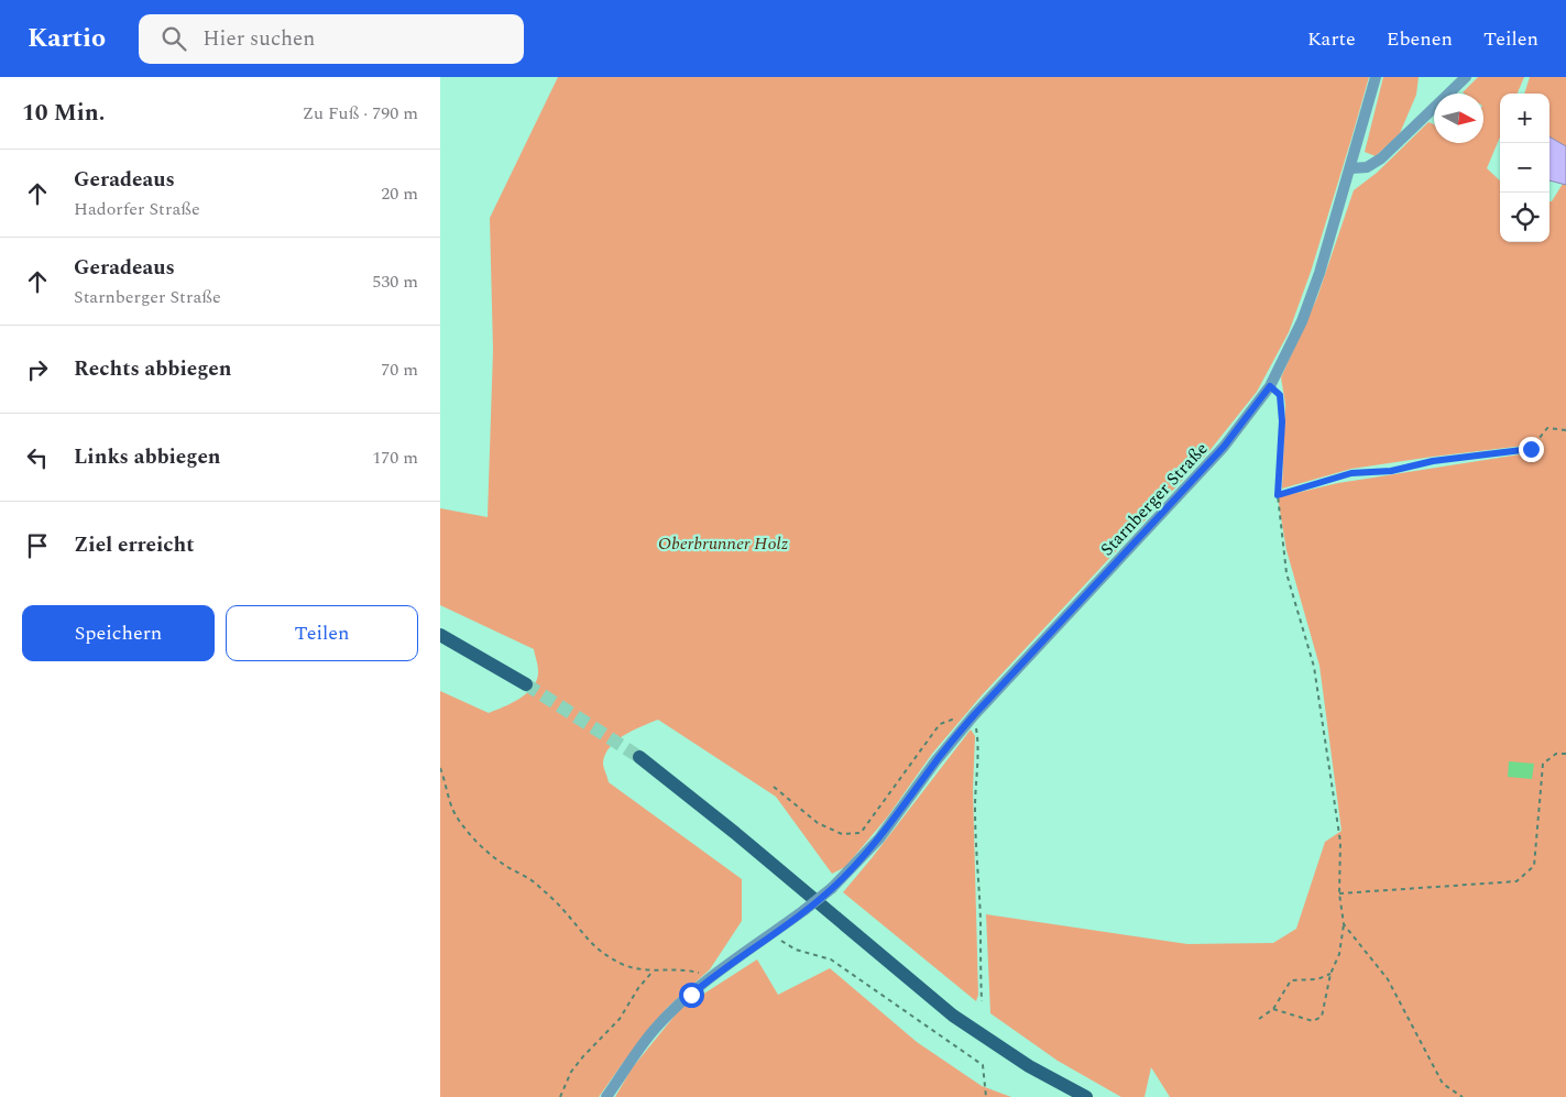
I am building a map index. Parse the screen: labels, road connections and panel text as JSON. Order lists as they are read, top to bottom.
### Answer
{
  "streets": {
    "street": ["Starnberger Straße"]
  },
  "parks": ["Oberbrunner Holz"],
  "north": "right",
  "page": {
    "header": "Kartio",
    "search": "Hier suchen",
    "nav": ["Karte", "Ebenen", "Teilen"],
    "heading": ["10 Min.", "Zu Fuß · 790 m"],
    "map_buttons": ["+", "−"],
    "list": [
      ["Geradeaus", "Hadorfer Straße", "20 m"],
      ["Geradeaus", "Starnberger Straße", "530 m"],
      ["Rechts abbiegen", "70 m"],
      ["Links abbiegen", "170 m"],
      "Ziel erreicht"
    ],
    "buttons": ["Speichern", "Teilen"]
  }
}
